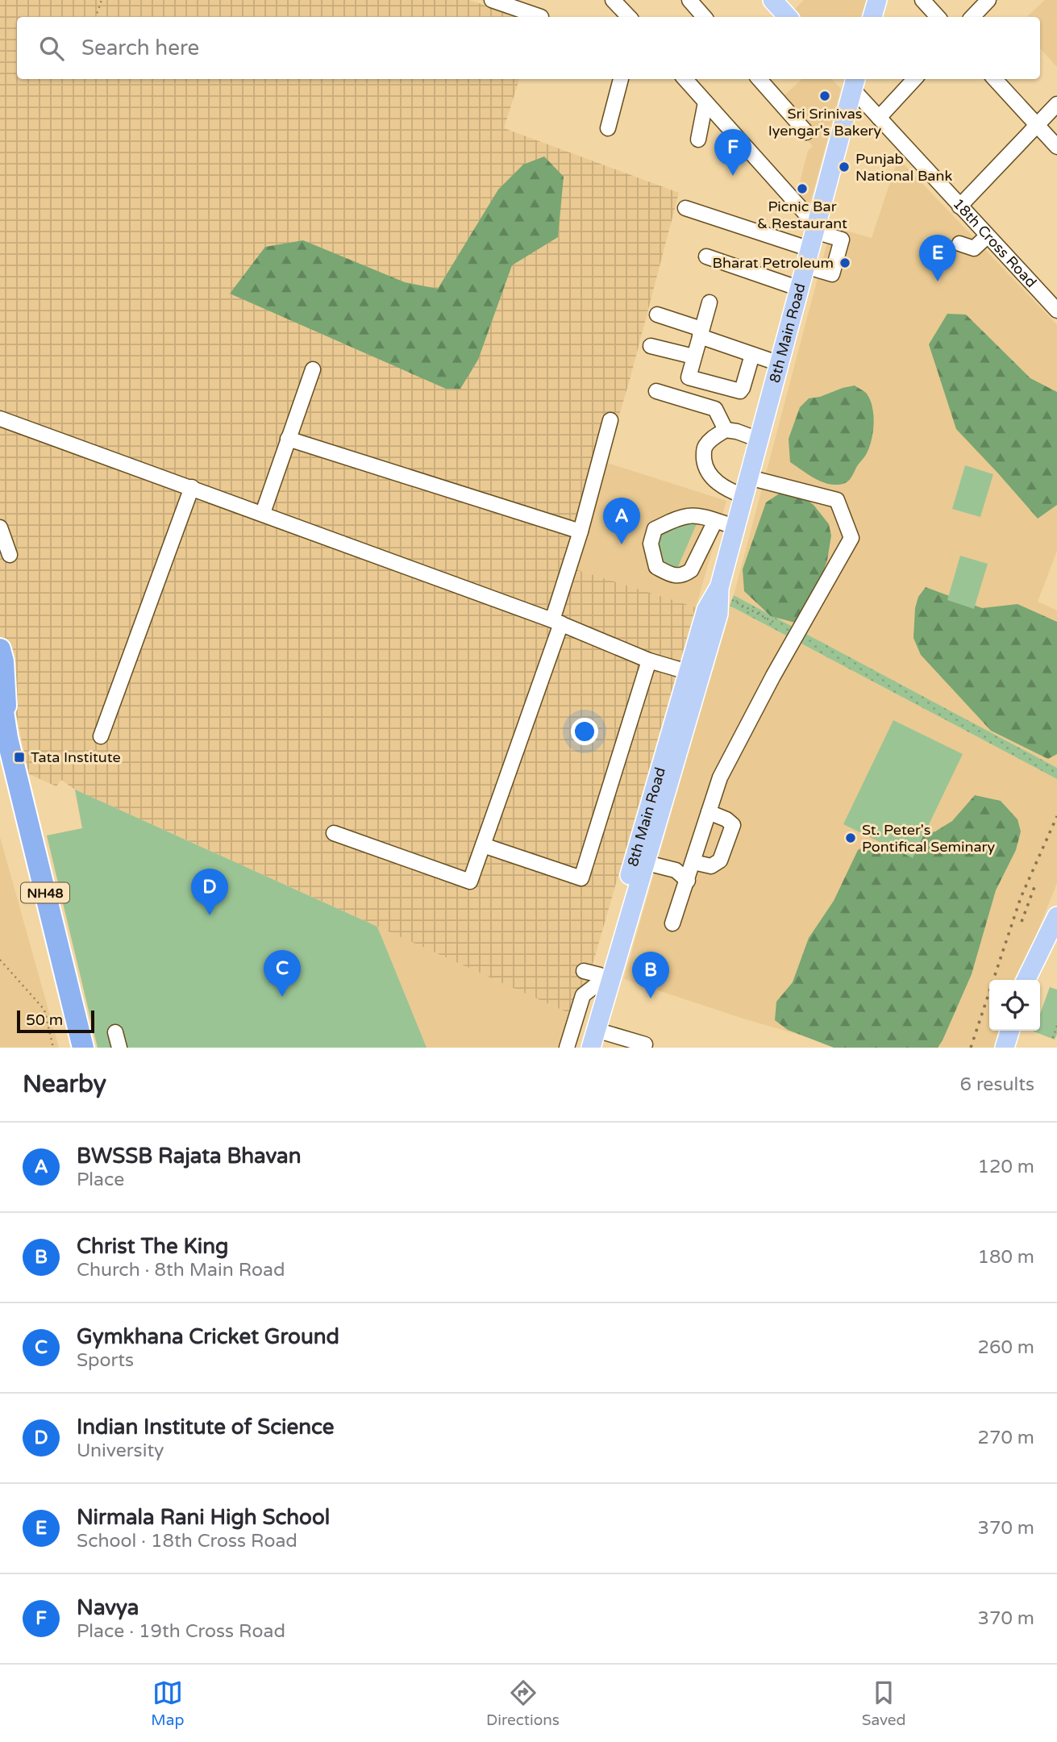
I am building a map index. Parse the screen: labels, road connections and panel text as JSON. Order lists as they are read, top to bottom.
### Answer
{
  "streets": {
    "highway": ["NH48"],
    "main road": ["8th Main Road"],
    "street": ["18th Cross Road"]
  },
  "crossings": [
    ["18th Cross Road", "8th Main Road"]
  ],
  "places": {
    "other": [
      "Sri Srinivas Iyengar's Bakery",
      "Punjab National Bank",
      "Picnic Bar & Restaurant",
      "Bharat Petroleum",
      "St. Peter's Pontifical Seminary"
    ],
    "transit": ["Tata Institute"]
  },
  "scale_bar": "50 m",
  "page": {
    "search": "Search here",
    "pins": [
      "F",
      "E",
      "A",
      "D",
      "C",
      "B"
    ],
    "scale": "50 m",
    "heading": ["Nearby", "6 results"],
    "list": [
      {
        "mark": "A",
        "name": "BWSSB Rajata Bhavan",
        "note": "Place",
        "value": "120 m"
      },
      {
        "mark": "B",
        "name": "Christ The King",
        "note": "Church · 8th Main Road",
        "value": "180 m"
      },
      {
        "mark": "C",
        "name": "Gymkhana Cricket Ground",
        "note": "Sports",
        "value": "260 m"
      },
      {
        "mark": "D",
        "name": "Indian Institute of Science",
        "note": "University",
        "value": "270 m"
      },
      {
        "mark": "E",
        "name": "Nirmala Rani High School",
        "note": "School · 18th Cross Road",
        "value": "370 m"
      },
      {
        "mark": "F",
        "name": "Navya",
        "note": "Place · 19th Cross Road",
        "value": "370 m"
      }
    ],
    "nav": ["Map", "Directions", "Saved"]
  }
}
